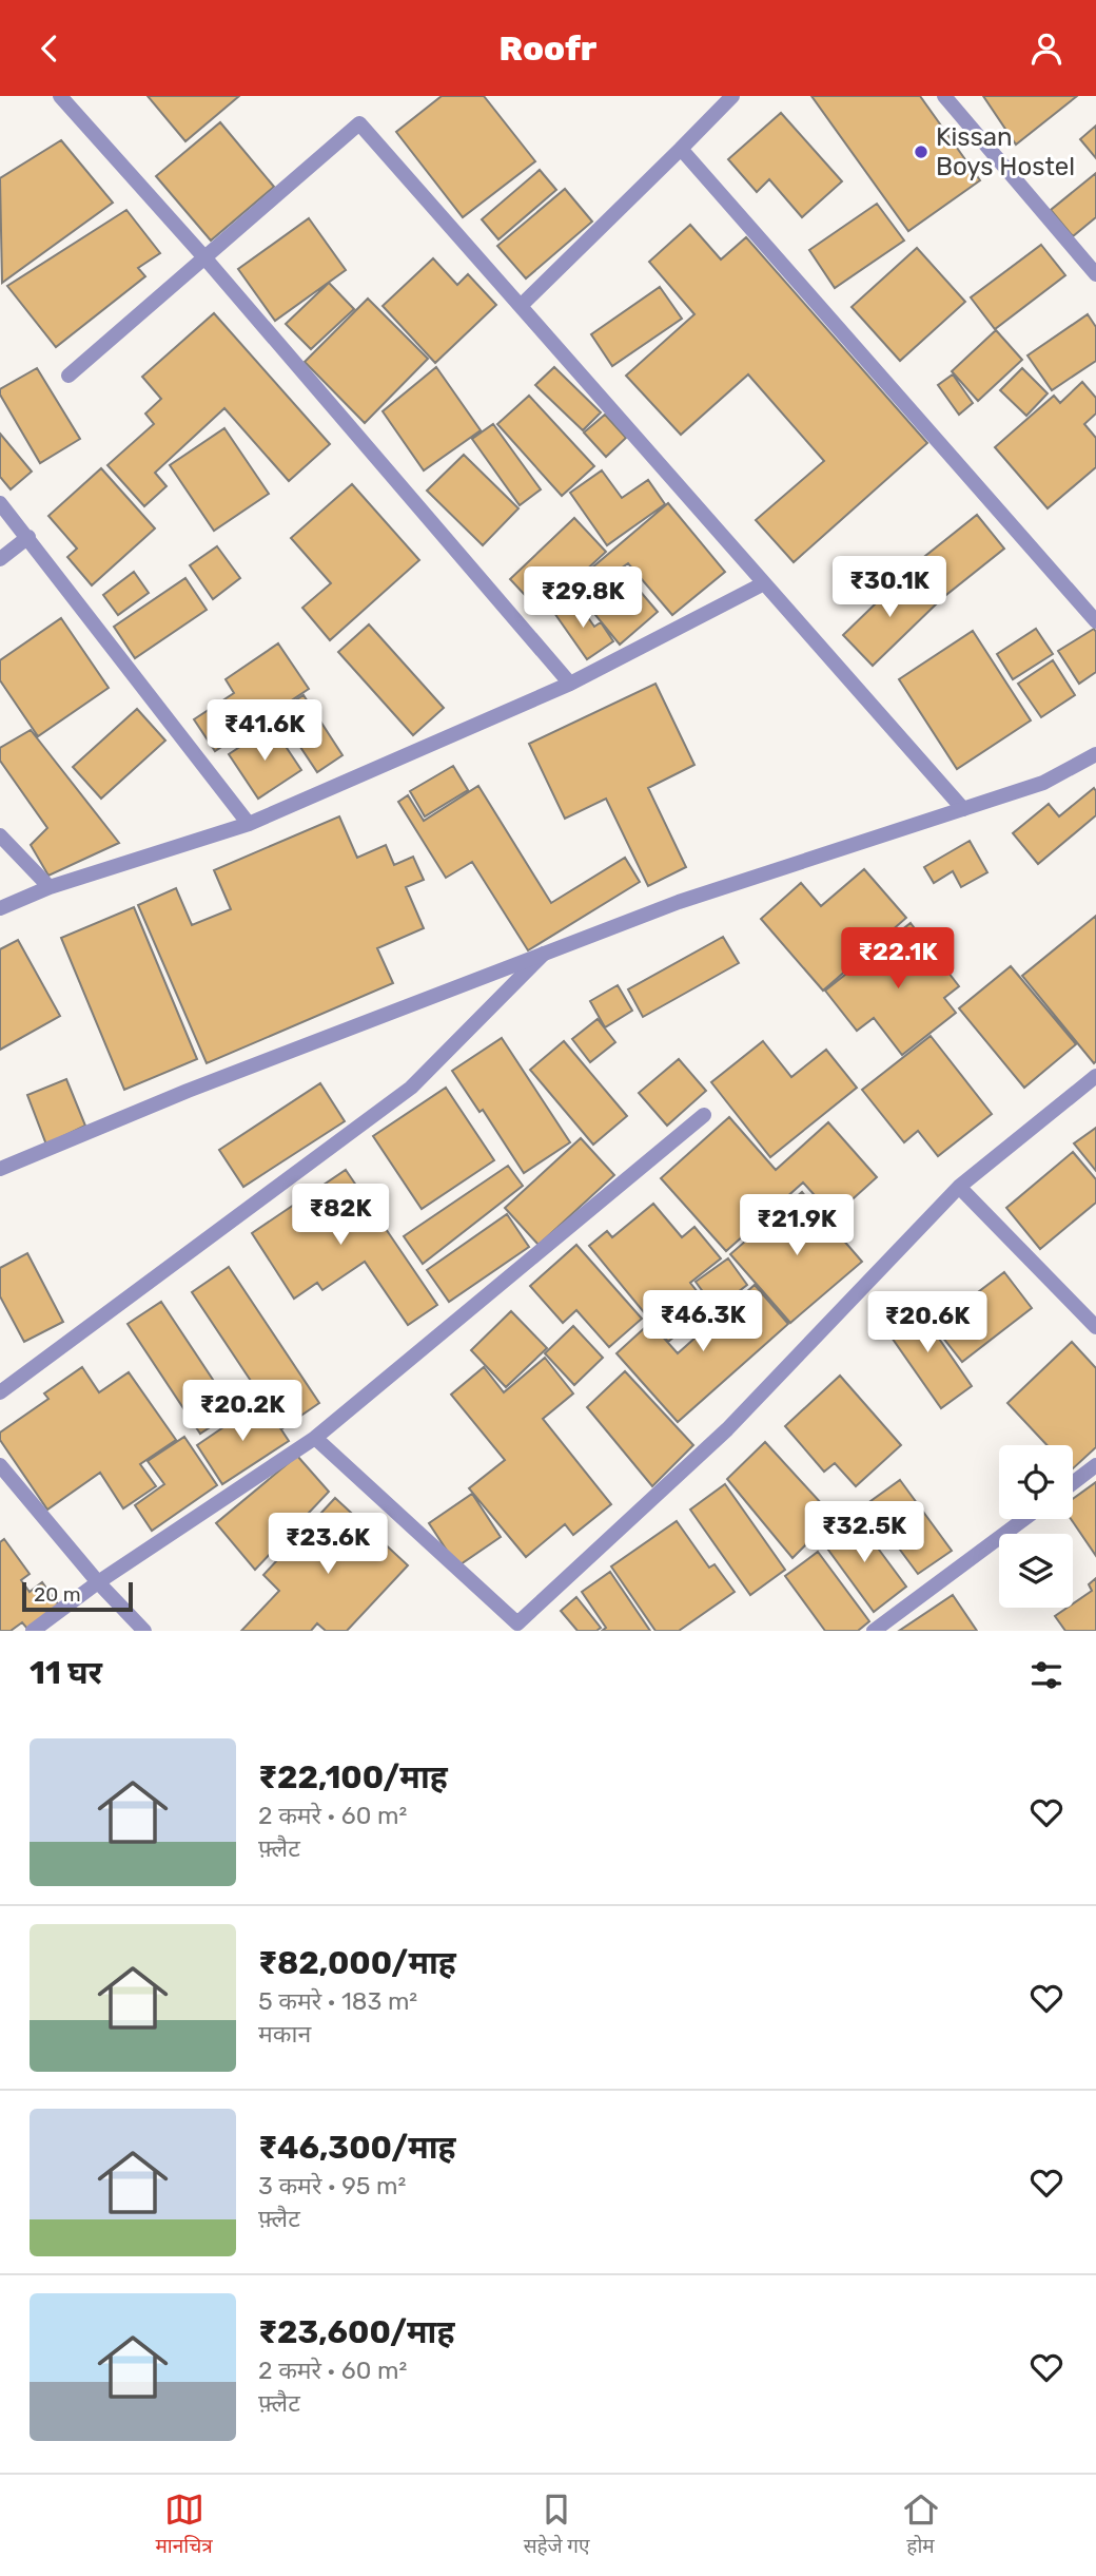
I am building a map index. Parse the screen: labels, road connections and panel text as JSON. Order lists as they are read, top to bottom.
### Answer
{
  "places": ["Kissan Boys Hostel"],
  "scale_bar": "20 m",
  "page": {
    "header": "Roofr",
    "price": [
      "₹30.1K",
      "₹29.8K",
      "₹41.6K",
      "₹22.1K",
      "₹82K",
      "₹21.9K",
      "₹46.3K",
      "₹20.6K",
      "₹20.2K",
      "₹32.5K",
      "₹23.6K"
    ],
    "scale": "20 m",
    "heading": "11 घर",
    "list": [
      {
        "name": "₹22,100/माह",
        "note": "2 कमरे · 60 m² · फ़्लैट"
      },
      {
        "name": "₹82,000/माह",
        "note": "5 कमरे · 183 m² · मकान"
      },
      {
        "name": "₹46,300/माह",
        "note": "3 कमरे · 95 m² · फ़्लैट"
      },
      {
        "name": "₹23,600/माह",
        "note": "2 कमरे · 60 m² · फ़्लैट"
      }
    ],
    "tabs": ["मानचित्र", "सहेजे गए", "होम"]
  }
}
